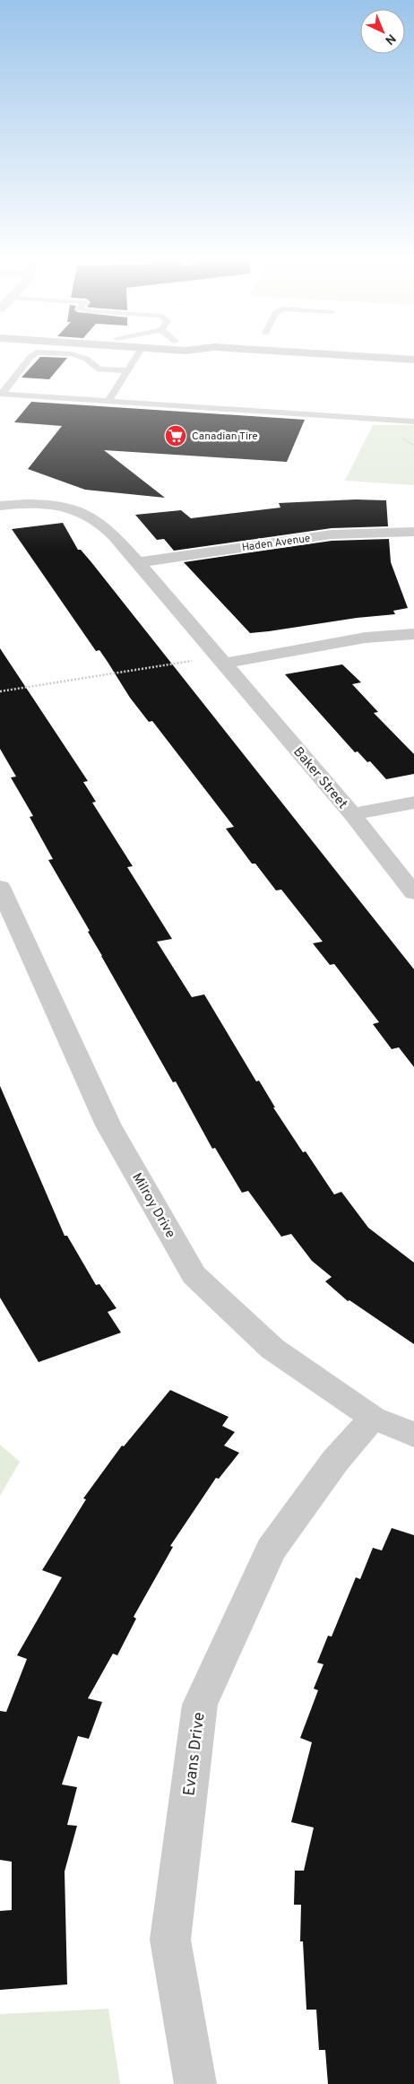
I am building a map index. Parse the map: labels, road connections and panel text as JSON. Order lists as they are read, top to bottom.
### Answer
{
  "streets": {
    "street": [
      "Haden Avenue",
      "Baker Street",
      "Milroy Drive",
      "Evans Drive"
    ]
  },
  "crossings": [
    ["Haden Avenue", "Baker Street"],
    ["Milroy Drive", "Evans Drive"]
  ],
  "places": {
    "supermarket": ["Canadian Tire"]
  },
  "north": "bottom right"
}
